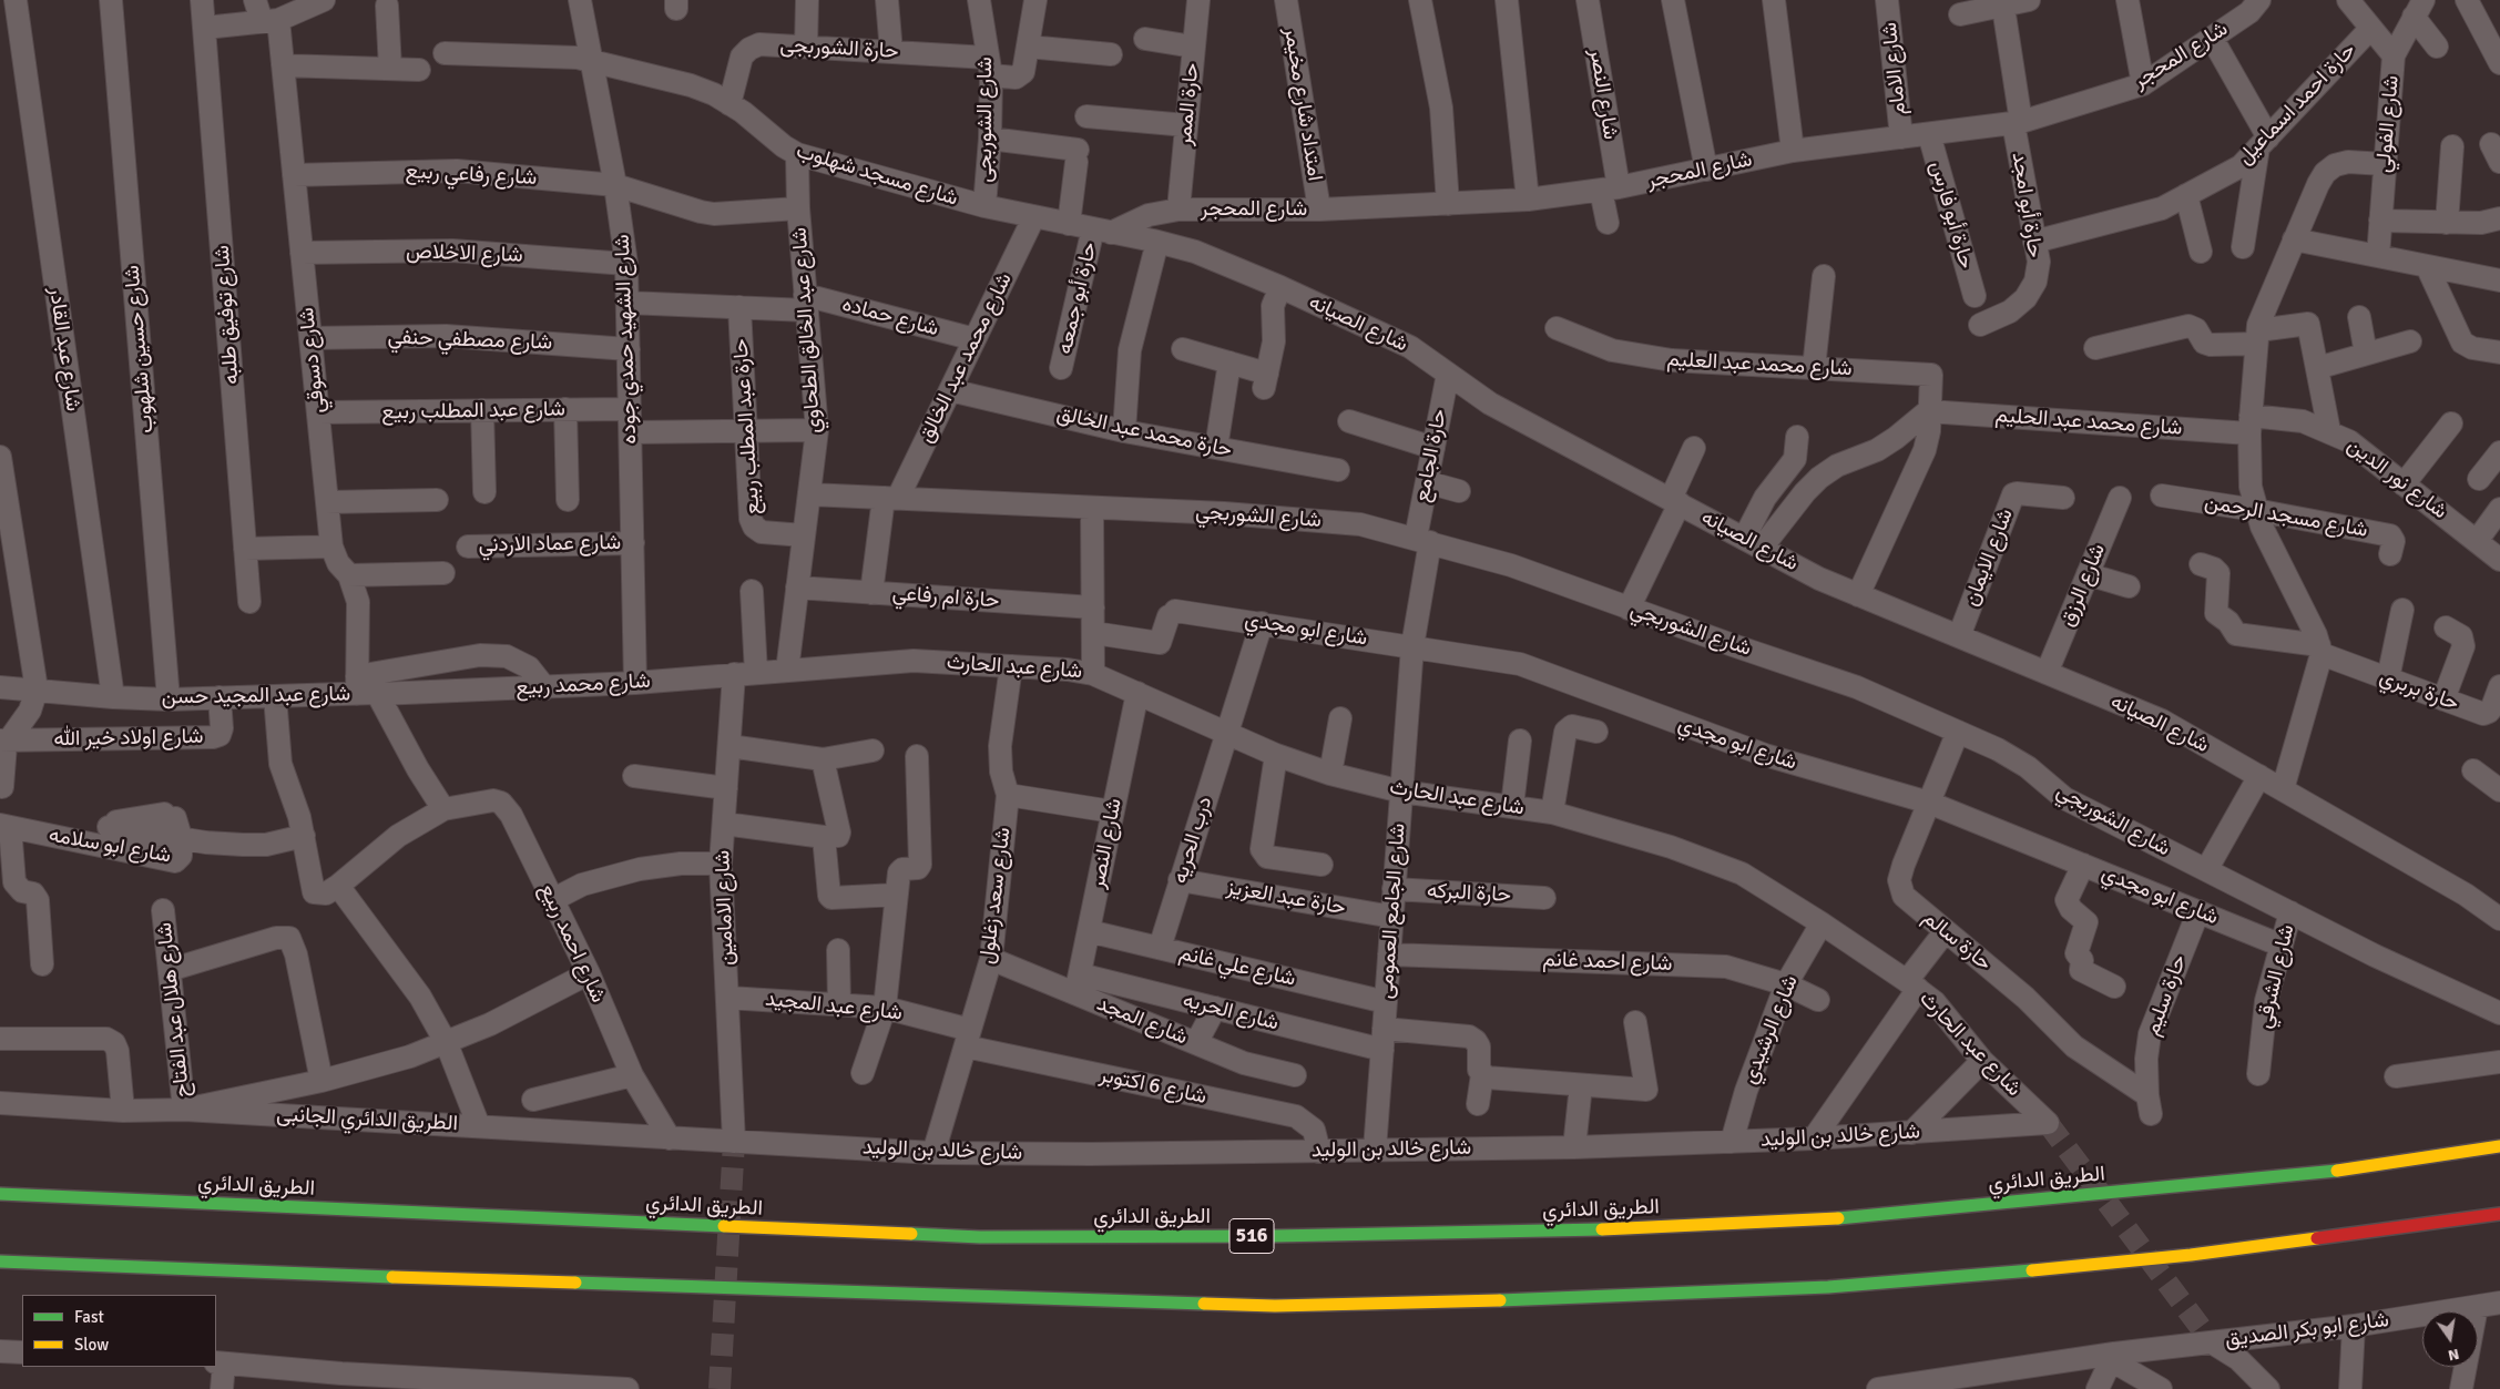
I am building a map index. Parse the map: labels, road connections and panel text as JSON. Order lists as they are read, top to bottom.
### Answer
{
  "streets": {
    "highway": ["الطريق الدائري", "516"],
    "street": [
      "حارة الشوربجى",
      "شارع المحجر",
      "شارع الامام",
      "شارع النصر",
      "حارة الممر",
      "امتداد شارع مخيمر",
      "حارة احمد اسماعيل",
      "شارع الشوربجى",
      "شارع الفولي",
      "شارع رفاعي ربيع",
      "شارع مسجد شهلوب",
      "حارة أبو امجد",
      "حارة أبو فارس",
      "شارع الاخلاص",
      "حارة أبو جمعه",
      "شارع توفيق طلبه",
      "شارع حماده",
      "شارع الصيانه",
      "شارع عبد الخالق الطحاوي",
      "شارع الشهيد حمدي جوده",
      "شارع مصطفي حنفي",
      "شارع عبد القادر",
      "شارع حسين شلهوب",
      "شارع محمد عبد الخالق",
      "شارع دسوقي",
      "شارع محمد عبد العليم",
      "شارع عبد المطلب ربيع",
      "شارع محمد عبد الحليم",
      "حارة عبد المطلب ربيع",
      "حارة محمد عبد الخالق",
      "حارة الجامع",
      "شارع نور الدين",
      "شارع الشوربجي",
      "شارع مسجد الرحمن",
      "شارع عماد الاردني",
      "شارع الايمان",
      "شارع الرزق",
      "حارة ام رفاعي",
      "شارع ابو مجدي",
      "شارع عبد الحارث",
      "شارع محمد ربيع",
      "حارة بربري",
      "شارع عبد المجيد حسن",
      "شارع اولاد خير الله",
      "درب الحريه",
      "شارع ابو سلامه",
      "حارة البركه",
      "شارع سعد زغلول",
      "حارة عبد العزيز",
      "شارع الامامين",
      "شارع الجامع العمومى",
      "حارة سالم",
      "شارع احمد ربيع",
      "شارع احمد غانم",
      "شارع علي غانم",
      "شارع الشرقي",
      "حارة سليم",
      "شارع عبد المجيد",
      "شارع هلال عبد الفتاح",
      "شارع الحريه",
      "شارع المجد",
      "شارع الرشيدي",
      "شارع 6 اكتوبر",
      "الطريق الدائري الجانبى",
      "شارع خالد بن الوليد",
      "شارع ابو بكر الصديق"
    ]
  },
  "crossings": [
    ["حارة الشوربجى", "شارع الشوربجى"],
    ["حارة الشوربجى", "شارع مسجد شهلوب"],
    ["شارع المحجر", "شارع الامام"],
    ["شارع المحجر", "شارع النصر"],
    ["شارع المحجر", "حارة الممر"],
    ["شارع المحجر", "امتداد شارع مخيمر"],
    ["شارع المحجر", "حارة أبو امجد"],
    ["شارع المحجر", "حارة أبو فارس"],
    ["شارع المحجر", "حارة أبو جمعه"],
    ["شارع المحجر", "شارع الصيانه"],
    ["شارع النصر", "شارع عبد الحارث"],
    ["شارع النصر", "شارع علي غانم"],
    ["شارع النصر", "شارع الحريه"],
    ["شارع النصر", "شارع المجد"],
    ["حارة احمد اسماعيل", "حارة أبو امجد"],
    ["شارع الشوربجى", "شارع مسجد شهلوب"],
    ["شارع الشوربجى", "شارع الصيانه"],
    ["شارع رفاعي ربيع", "شارع عبد الخالق الطحاوي"],
    ["شارع رفاعي ربيع", "شارع الشهيد حمدي جوده"],
    ["شارع رفاعي ربيع", "شارع دسوقي"],
    ["شارع مسجد شهلوب", "شارع الصيانه"],
    ["شارع مسجد شهلوب", "شارع عبد الخالق الطحاوي"],
    ["شارع مسجد شهلوب", "شارع الشهيد حمدي جوده"],
    ["شارع الاخلاص", "شارع الشهيد حمدي جوده"],
    ["شارع الاخلاص", "شارع دسوقي"],
    ["حارة أبو جمعه", "شارع الصيانه"],
    ["شارع حماده", "شارع عبد الخالق الطحاوي"],
    ["شارع حماده", "شارع الشهيد حمدي جوده"],
    ["شارع حماده", "شارع محمد عبد الخالق"],
    ["شارع حماده", "حارة عبد المطلب ربيع"],
    ["شارع الصيانه", "شارع محمد عبد الخالق"],
    ["شارع الصيانه", "حارة الجامع"],
    ["شارع الصيانه", "شارع الايمان"],
    ["شارع الصيانه", "شارع الرزق"],
    ["شارع عبد الخالق الطحاوي", "حارة عبد المطلب ربيع"],
    ["شارع عبد الخالق الطحاوي", "شارع الشوربجي"],
    ["شارع عبد الخالق الطحاوي", "حارة ام رفاعي"],
    ["شارع عبد الخالق الطحاوي", "شارع عبد الحارث"],
    ["شارع عبد الخالق الطحاوي", "شارع محمد ربيع"],
    ["شارع الشهيد حمدي جوده", "شارع مصطفي حنفي"],
    ["شارع الشهيد حمدي جوده", "شارع عبد المطلب ربيع"],
    ["شارع الشهيد حمدي جوده", "شارع عماد الاردني"],
    ["شارع الشهيد حمدي جوده", "شارع محمد ربيع"],
    ["شارع مصطفي حنفي", "شارع دسوقي"],
    ["شارع عبد القادر", "شارع عبد المجيد حسن"],
    ["شارع حسين شلهوب", "شارع عبد المجيد حسن"],
    ["شارع محمد عبد الخالق", "حارة محمد عبد الخالق"],
    ["شارع محمد عبد الخالق", "شارع الشوربجي"],
    ["شارع محمد عبد الخالق", "حارة ام رفاعي"],
    ["شارع دسوقي", "شارع عبد المطلب ربيع"],
    ["شارع دسوقي", "شارع عبد المجيد حسن"],
    ["شارع محمد عبد العليم", "شارع محمد عبد الحليم"],
    ["شارع محمد عبد الحليم", "شارع نور الدين"],
    ["حارة الجامع", "شارع الشوربجي"],
    ["حارة الجامع", "شارع الجامع العمومى"],
    ["شارع الشوربجي", "شارع الجامع العمومى"],
    ["شارع الشوربجي", "حارة سالم"],
    ["شارع الشوربجي", "شارع الشرقي"],
    ["شارع ابو مجدي", "درب الحريه"],
    ["شارع ابو مجدي", "شارع الجامع العمومى"],
    ["شارع ابو مجدي", "حارة سالم"],
    ["شارع ابو مجدي", "شارع الشرقي"],
    ["شارع ابو مجدي", "حارة سليم"],
    ["شارع عبد الحارث", "شارع محمد ربيع"],
    ["شارع عبد الحارث", "درب الحريه"],
    ["شارع عبد الحارث", "شارع سعد زغلول"],
    ["شارع عبد الحارث", "شارع الجامع العمومى"],
    ["شارع عبد الحارث", "شارع الرشيدي"],
    ["شارع عبد الحارث", "شارع خالد بن الوليد"],
    ["شارع محمد ربيع", "شارع عبد المجيد حسن"],
    ["شارع محمد ربيع", "شارع الامامين"],
    ["شارع عبد المجيد حسن", "شارع اولاد خير الله"],
    ["شارع عبد المجيد حسن", "شارع احمد ربيع"],
    ["درب الحريه", "حارة عبد العزيز"],
    ["درب الحريه", "شارع علي غانم"],
    ["حارة البركه", "شارع الجامع العمومى"],
    ["شارع سعد زغلول", "شارع عبد المجيد"],
    ["شارع سعد زغلول", "شارع المجد"],
    ["شارع سعد زغلول", "شارع 6 اكتوبر"],
    ["شارع سعد زغلول", "شارع خالد بن الوليد"],
    ["حارة عبد العزيز", "شارع الجامع العمومى"],
    ["شارع الامامين", "شارع عبد المجيد"],
    ["شارع الامامين", "الطريق الدائري الجانبى"],
    ["شارع الامامين", "شارع خالد بن الوليد"],
    ["شارع الجامع العمومى", "شارع احمد غانم"],
    ["شارع الجامع العمومى", "شارع علي غانم"],
    ["شارع الجامع العمومى", "شارع الحريه"],
    ["شارع الجامع العمومى", "شارع خالد بن الوليد"],
    ["حارة سالم", "حارة سليم"],
    ["شارع احمد ربيع", "الطريق الدائري الجانبى"],
    ["شارع احمد غانم", "شارع الرشيدي"],
    ["شارع عبد المجيد", "شارع 6 اكتوبر"],
    ["شارع هلال عبد الفتاح", "الطريق الدائري الجانبى"],
    ["شارع الحريه", "شارع المجد"],
    ["شارع الرشيدي", "شارع خالد بن الوليد"],
    ["شارع 6 اكتوبر", "شارع خالد بن الوليد"],
    ["الطريق الدائري الجانبى", "شارع خالد بن الوليد"]
  ],
  "legend": ["Fast", "Slow"],
  "north": "bottom"
}
